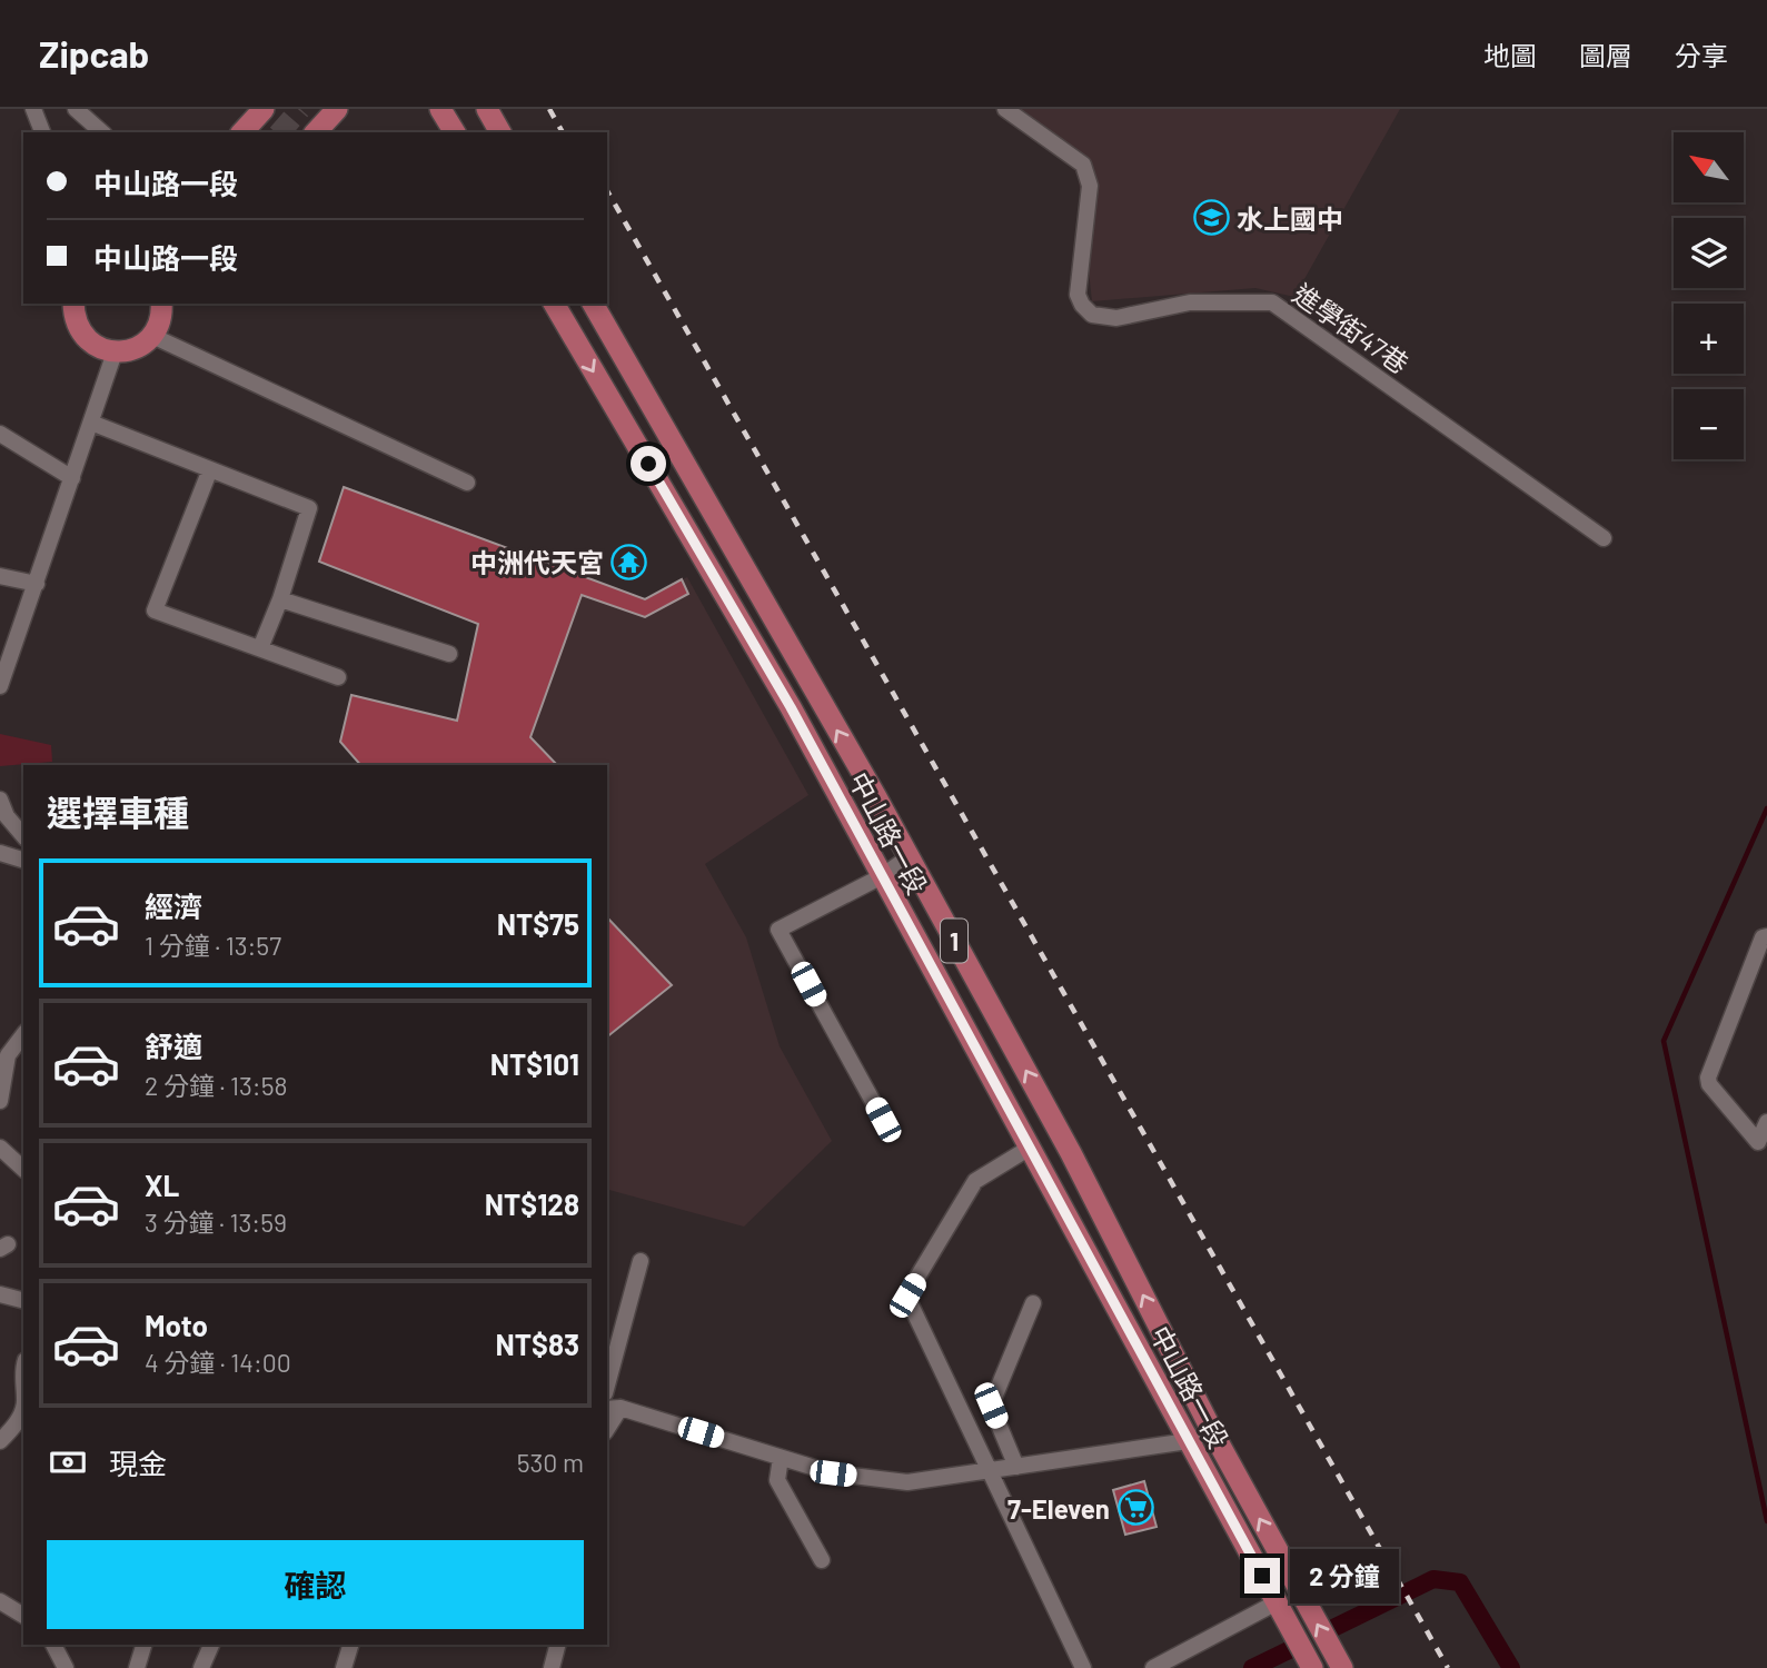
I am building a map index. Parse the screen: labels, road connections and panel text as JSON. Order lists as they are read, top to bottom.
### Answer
{
  "streets": {
    "main road": ["中山路一段", "1"],
    "street": ["進學街47巷"]
  },
  "crossings": [
    ["中山路一段", "1"]
  ],
  "places": {
    "school or university": ["水上國中"],
    "temple": ["中洲代天宮"],
    "supermarket": ["7-Eleven"]
  },
  "north": "top left",
  "page": {
    "header": "Zipcab",
    "nav": ["地圖", "圖層", "分享"],
    "map_buttons": ["+", "−"],
    "banner": ["中山路一段", "中山路一段"],
    "heading": "選擇車種",
    "list": [
      {
        "name": "經濟",
        "note": "1 分鐘 · 13:57",
        "value": "NT$75"
      },
      {
        "name": "舒適",
        "note": "2 分鐘 · 13:58",
        "value": "NT$101"
      },
      {
        "name": "XL",
        "note": "3 分鐘 · 13:59",
        "value": "NT$128"
      },
      {
        "name": "Moto",
        "note": "4 分鐘 · 14:00",
        "value": "NT$83"
      }
    ],
    "pay": ["現金", "530 m"],
    "buttons": "確認",
    "bubble": "2 分鐘"
  }
}
